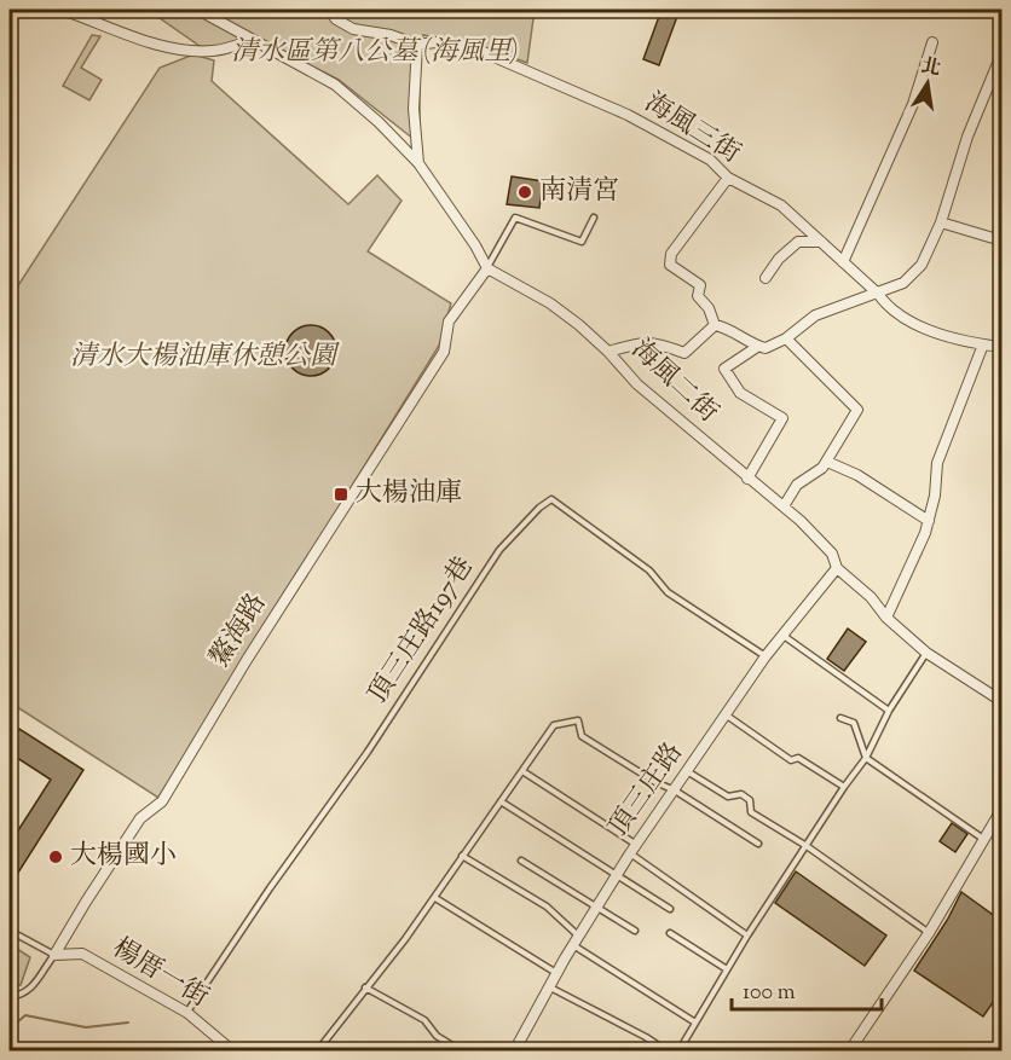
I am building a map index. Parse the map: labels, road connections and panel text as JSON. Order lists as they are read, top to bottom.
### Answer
{
  "streets": {
    "street": [
      "海風三街",
      "海風二街",
      "鰲海路",
      "頂三庄路",
      "楊厝一街"
    ],
    "lane": ["頂三庄路197巷"]
  },
  "crossings": [
    ["海風二街", "鰲海路"],
    ["海風二街", "頂三庄路"],
    ["鰲海路", "楊厝一街"],
    ["頂三庄路197巷", "頂三庄路"],
    ["頂三庄路197巷", "楊厝一街"]
  ],
  "parks": ["清水區第八公墓 (海風里)", "清水大楊油庫休憩公園"],
  "places": {
    "other": ["南清宮", "大楊國小"],
    "transit": ["大楊油庫"]
  },
  "scale_bar": "100 m",
  "north": "top"
}
